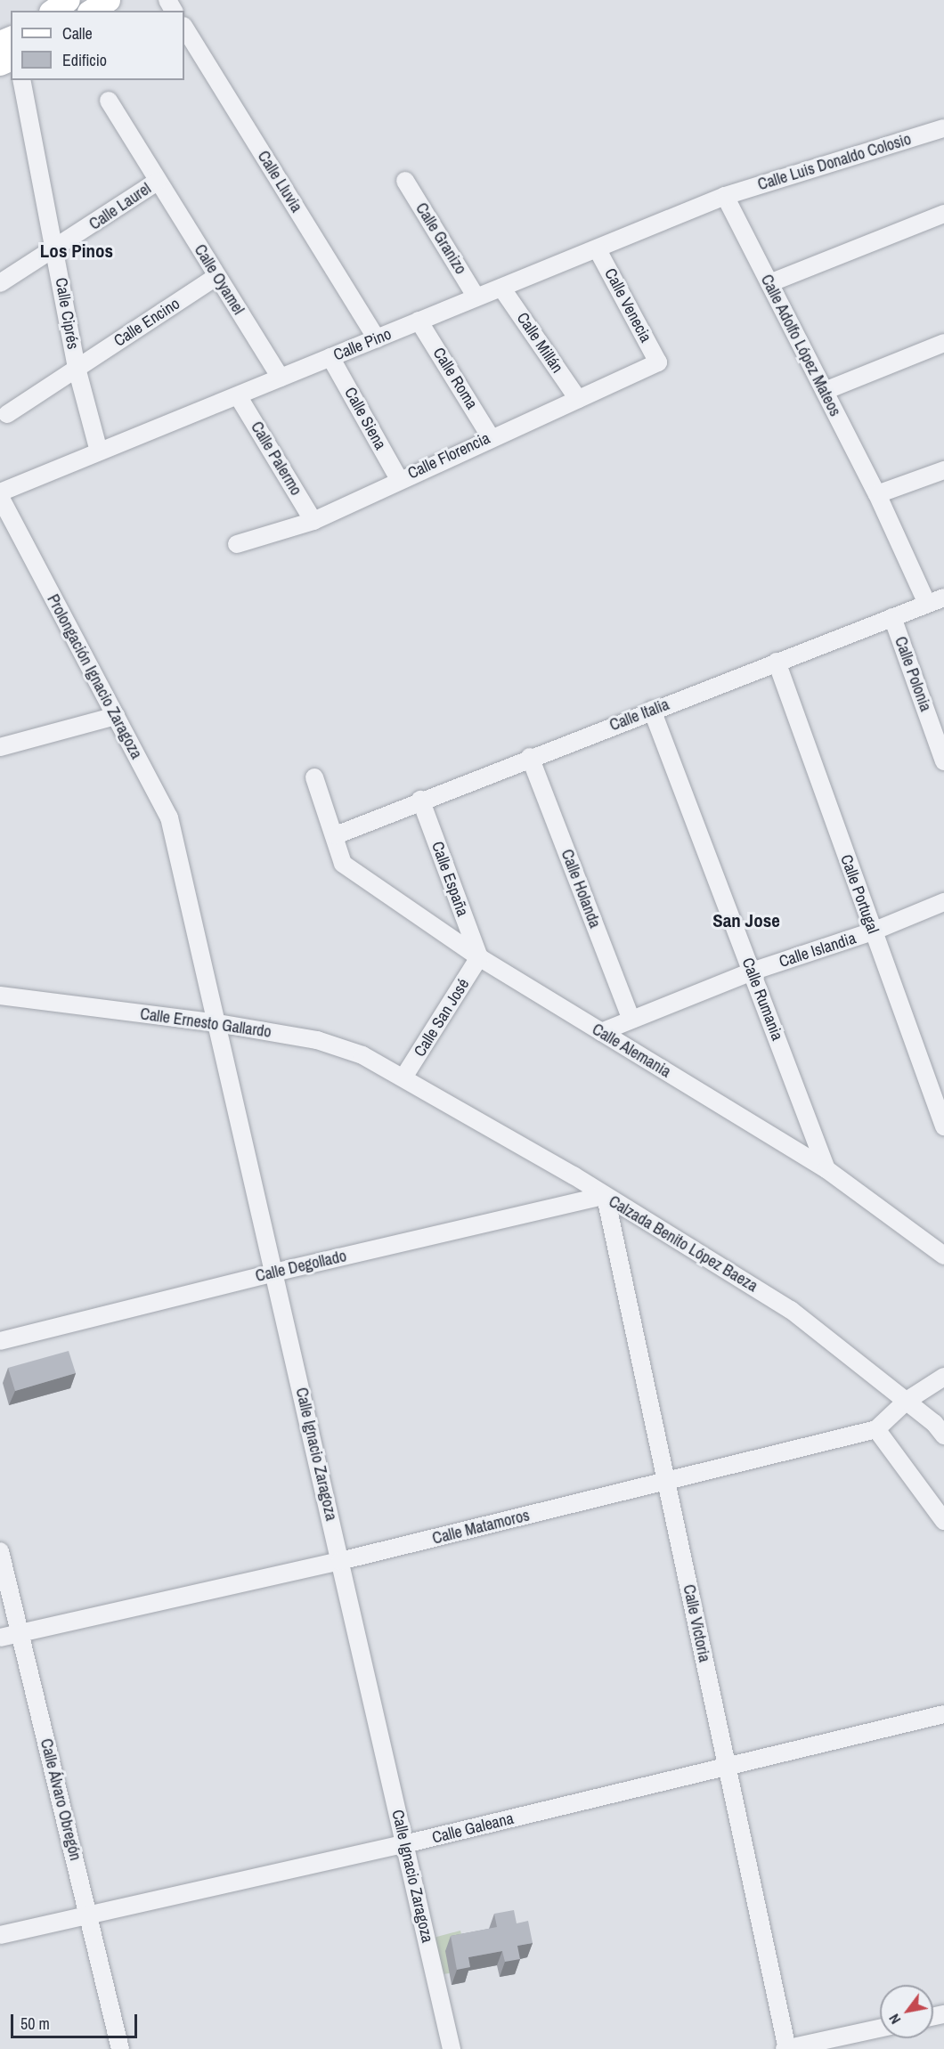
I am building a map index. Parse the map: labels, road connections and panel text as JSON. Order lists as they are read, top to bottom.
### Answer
{
  "streets": {
    "street": [
      "Calle Luis Donaldo Colosio",
      "Calle Lluvia",
      "Calle Laurel",
      "Calle Granizo",
      "Calle Oyamel",
      "Calle Venecia",
      "Calle Ciprés",
      "Calle Encino",
      "Calle Millán",
      "Calle Pino",
      "Calle Adolfo López Mateos",
      "Calle Roma",
      "Calle Siena",
      "Calle Florencia",
      "Calle Palermo",
      "Calle Polonia",
      "Prolongación Ignacio Zaragoza",
      "Calle Italia",
      "Calle España",
      "Calle Holanda",
      "Calle Portugal",
      "Calle Islandia",
      "Calle Rumania",
      "Calle San José",
      "Calle Ernesto Gallardo",
      "Calle Alemania",
      "Calzada Benito López Baeza",
      "Calle Degollado",
      "Calle Ignacio Zaragoza",
      "Calle Matamoros",
      "Calle Victoria",
      "Calle Álvaro Obregón",
      "Calle Galeana"
    ]
  },
  "crossings": [
    ["Calle Luis Donaldo Colosio", "Calle Pino"],
    ["Calle Luis Donaldo Colosio", "Calle Adolfo López Mateos"],
    ["Calle Lluvia", "Calle Pino"],
    ["Calle Laurel", "Calle Oyamel"],
    ["Calle Laurel", "Calle Ciprés"],
    ["Calle Granizo", "Calle Pino"],
    ["Calle Oyamel", "Calle Encino"],
    ["Calle Oyamel", "Calle Pino"],
    ["Calle Venecia", "Calle Pino"],
    ["Calle Venecia", "Calle Florencia"],
    ["Calle Ciprés", "Calle Encino"],
    ["Calle Ciprés", "Calle Pino"],
    ["Calle Millán", "Calle Pino"],
    ["Calle Millán", "Calle Florencia"],
    ["Calle Pino", "Calle Adolfo López Mateos"],
    ["Calle Pino", "Calle Roma"],
    ["Calle Pino", "Calle Siena"],
    ["Calle Pino", "Calle Palermo"],
    ["Calle Roma", "Calle Florencia"],
    ["Calle Siena", "Calle Florencia"],
    ["Calle Florencia", "Calle Palermo"],
    ["Calle Polonia", "Calle Italia"],
    ["Prolongación Ignacio Zaragoza", "Calle Ignacio Zaragoza"],
    ["Calle Italia", "Calle España"],
    ["Calle Italia", "Calle Holanda"],
    ["Calle Italia", "Calle Portugal"],
    ["Calle Italia", "Calle Rumania"],
    ["Calle Italia", "Calle Alemania"],
    ["Calle España", "Calle San José"],
    ["Calle España", "Calle Alemania"],
    ["Calle Holanda", "Calle Islandia"],
    ["Calle Portugal", "Calle Islandia"],
    ["Calle Islandia", "Calle Rumania"],
    ["Calle Islandia", "Calle Alemania"],
    ["Calle Rumania", "Calle Alemania"],
    ["Calle San José", "Calle Ernesto Gallardo"],
    ["Calle San José", "Calle Alemania"],
    ["Calle San José", "Calzada Benito López Baeza"],
    ["Calle Ernesto Gallardo", "Calzada Benito López Baeza"],
    ["Calle Ernesto Gallardo", "Calle Ignacio Zaragoza"],
    ["Calzada Benito López Baeza", "Calle Degollado"],
    ["Calzada Benito López Baeza", "Calle Matamoros"],
    ["Calzada Benito López Baeza", "Calle Victoria"],
    ["Calle Degollado", "Calle Ignacio Zaragoza"],
    ["Calle Degollado", "Calle Victoria"],
    ["Calle Ignacio Zaragoza", "Calle Matamoros"],
    ["Calle Ignacio Zaragoza", "Calle Galeana"],
    ["Calle Matamoros", "Calle Victoria"],
    ["Calle Matamoros", "Calle Álvaro Obregón"],
    ["Calle Victoria", "Calle Galeana"],
    ["Calle Álvaro Obregón", "Calle Galeana"]
  ],
  "districts": ["Los Pinos", "San Jose"],
  "legend": ["Calle", "Edificio"],
  "scale_bar": "50 m",
  "north": "bottom left"
}
